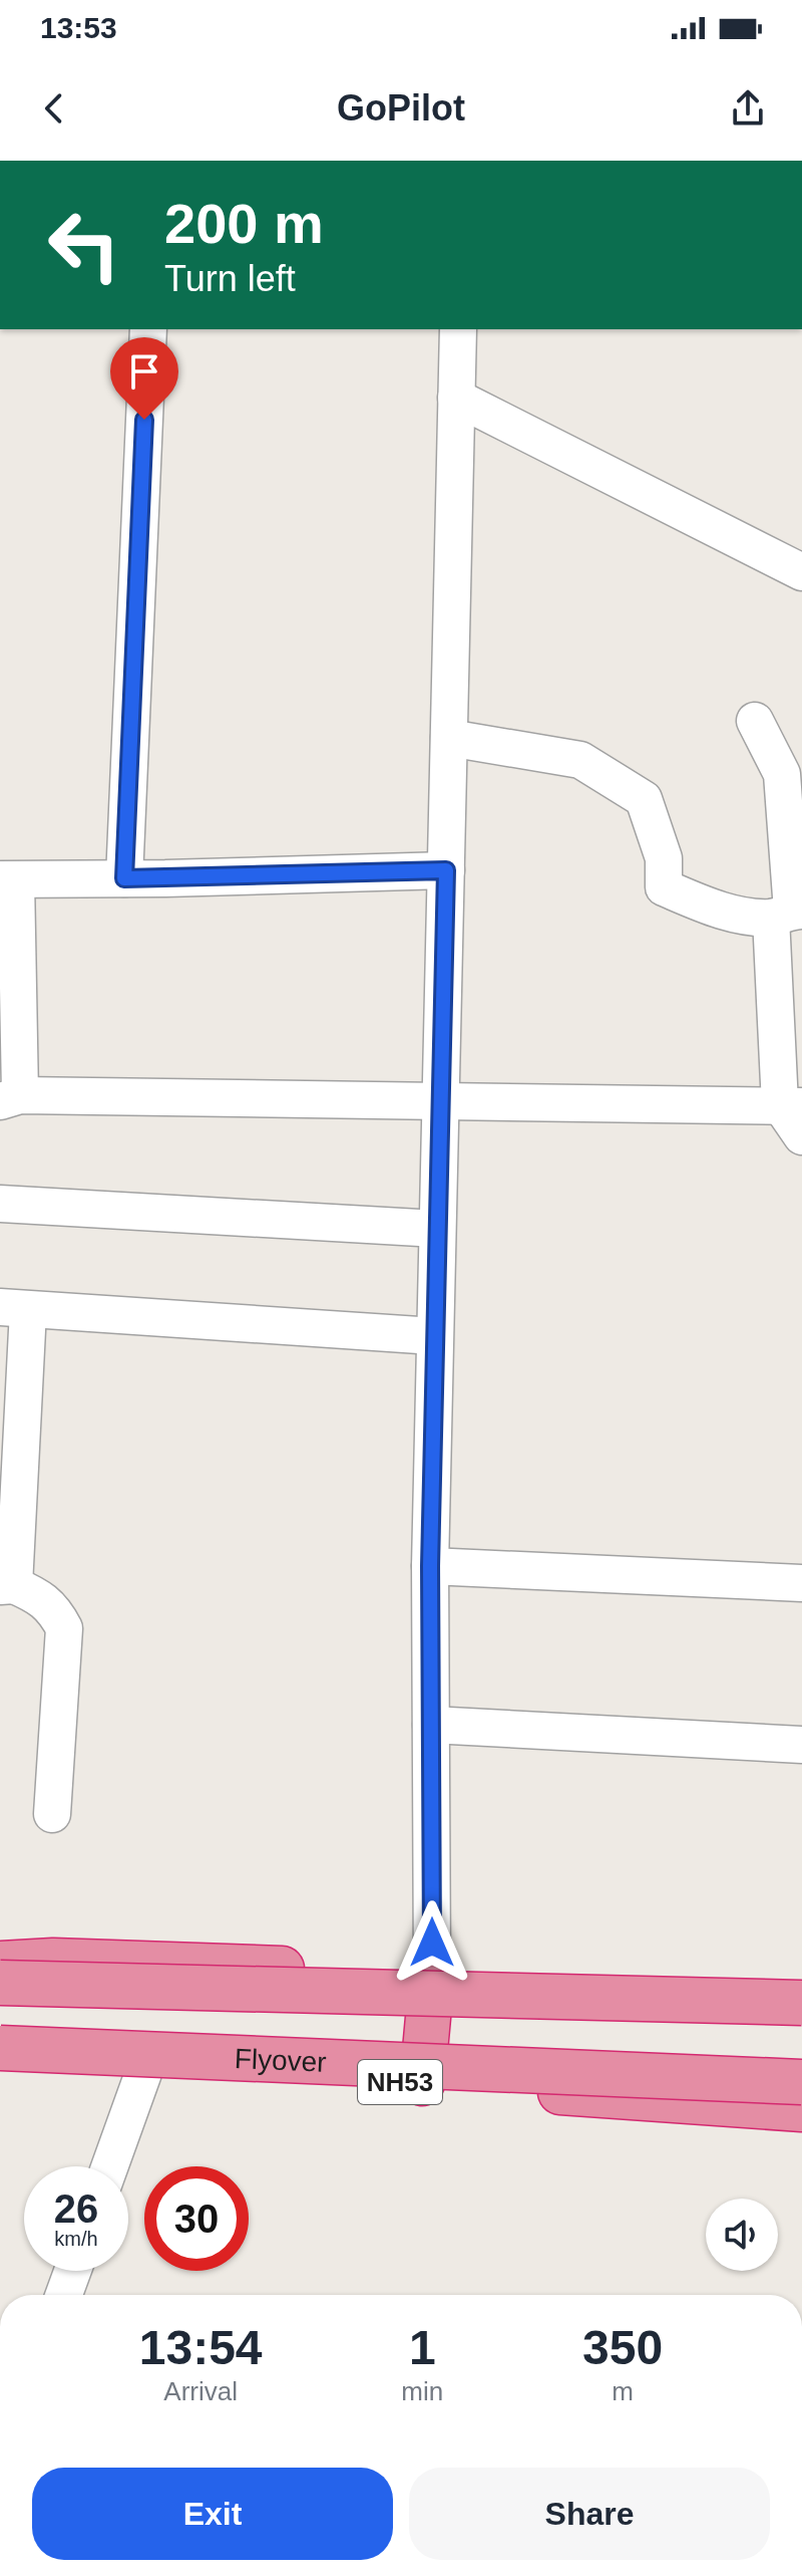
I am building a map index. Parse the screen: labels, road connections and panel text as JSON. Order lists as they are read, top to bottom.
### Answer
{
  "streets": {
    "highway": ["Flyover", "NH53"]
  },
  "page": {
    "status": "13:53",
    "header": "GoPilot",
    "turn": ["200 m", "Turn left"],
    "speed": "26 km/h",
    "limit": "30",
    "eta": [
      "13:54",
      "Arrival",
      "1",
      "min",
      "350",
      "m"
    ],
    "buttons": ["Exit", "Share"]
  }
}
